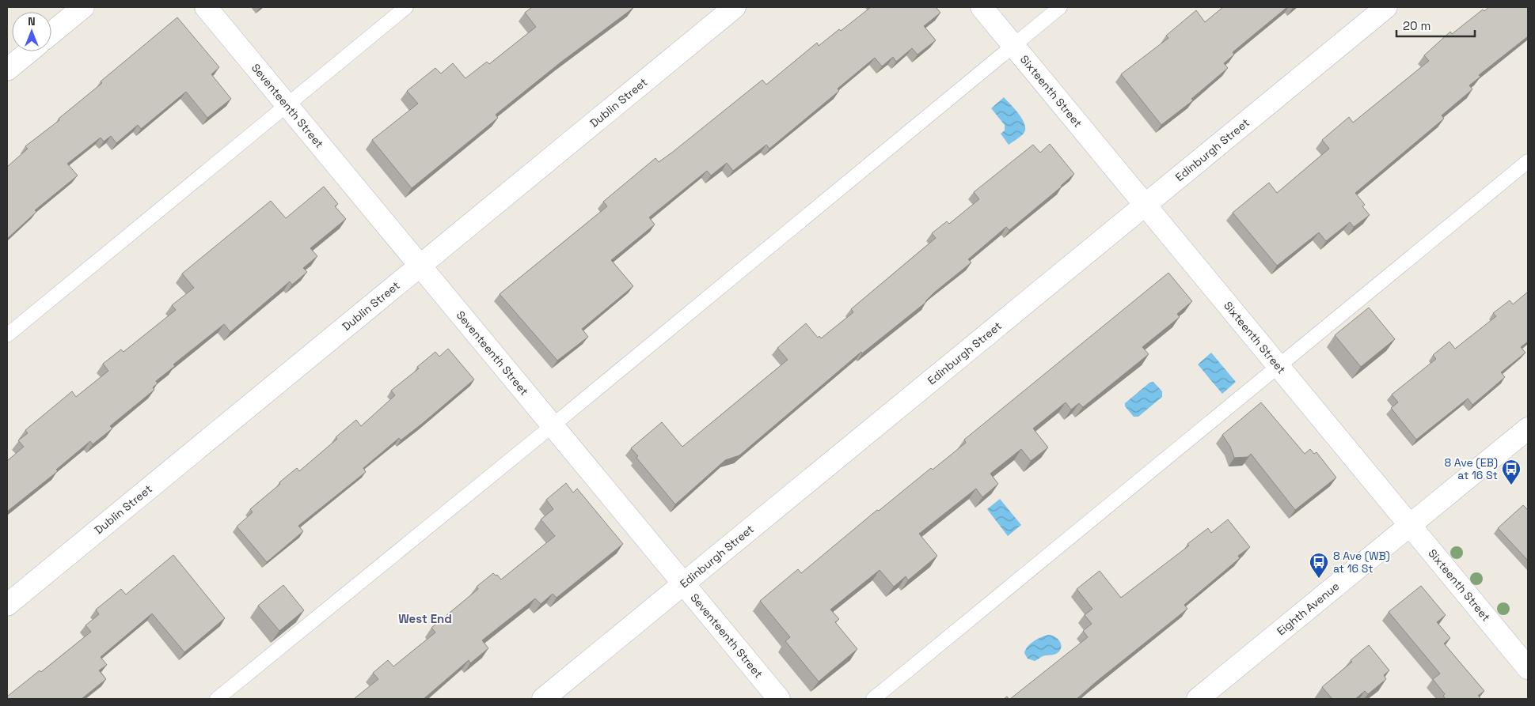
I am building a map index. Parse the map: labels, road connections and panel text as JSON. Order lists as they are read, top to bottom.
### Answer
{
  "streets": {
    "street": [
      "Sixteenth Street",
      "Dublin Street",
      "Seventeenth Street",
      "Edinburgh Street",
      "Eighth Avenue"
    ]
  },
  "crossings": [
    ["Sixteenth Street", "Edinburgh Street"],
    ["Sixteenth Street", "Eighth Avenue"],
    ["Dublin Street", "Seventeenth Street"],
    ["Seventeenth Street", "Edinburgh Street"]
  ],
  "districts": ["West End"],
  "places": {
    "bus stop": ["8 Ave (EB) at 16 St", "8 Ave (WB) at 16 St"]
  },
  "scale_bar": "20 m",
  "north": "top"
}
